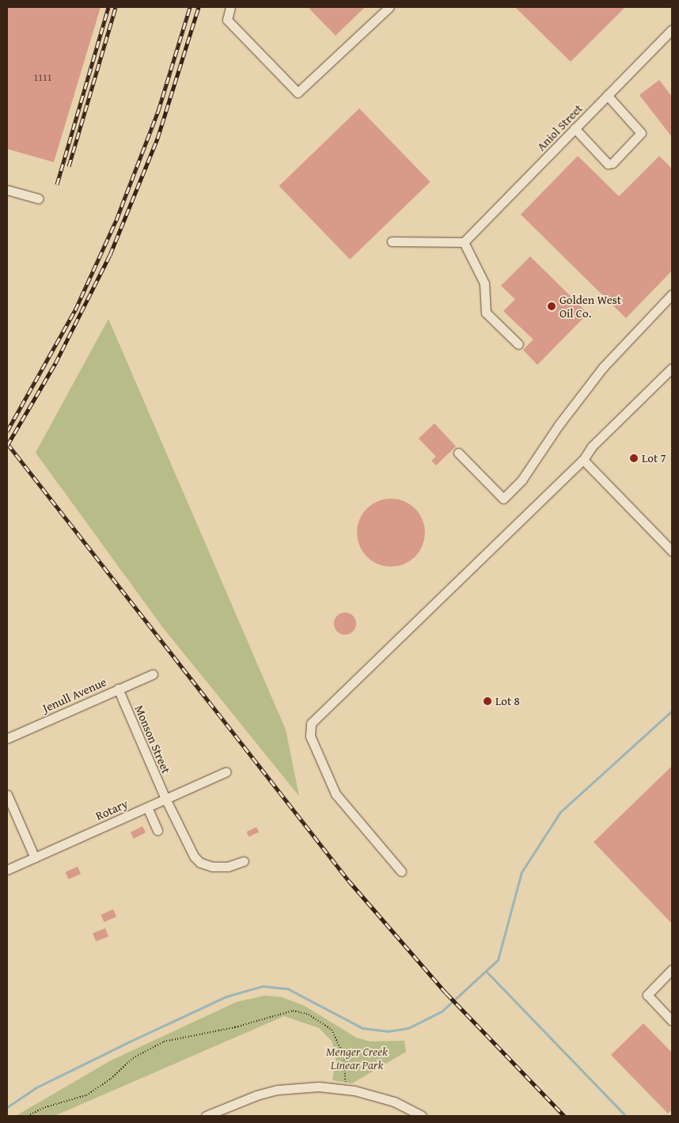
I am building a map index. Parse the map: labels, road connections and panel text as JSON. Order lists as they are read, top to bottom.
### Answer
{
  "streets": {
    "street": [
      "Aniol Street",
      "Jenull Avenue",
      "Monson Street",
      "Rotary"
    ]
  },
  "crossings": [
    ["Jenull Avenue", "Monson Street"],
    ["Monson Street", "Rotary"]
  ],
  "parks": ["Menger Creek Linear Park"],
  "places": ["Golden West Oil Co.", "Lot 7", "Lot 8"],
  "house_numbers": ["1111"]
}
